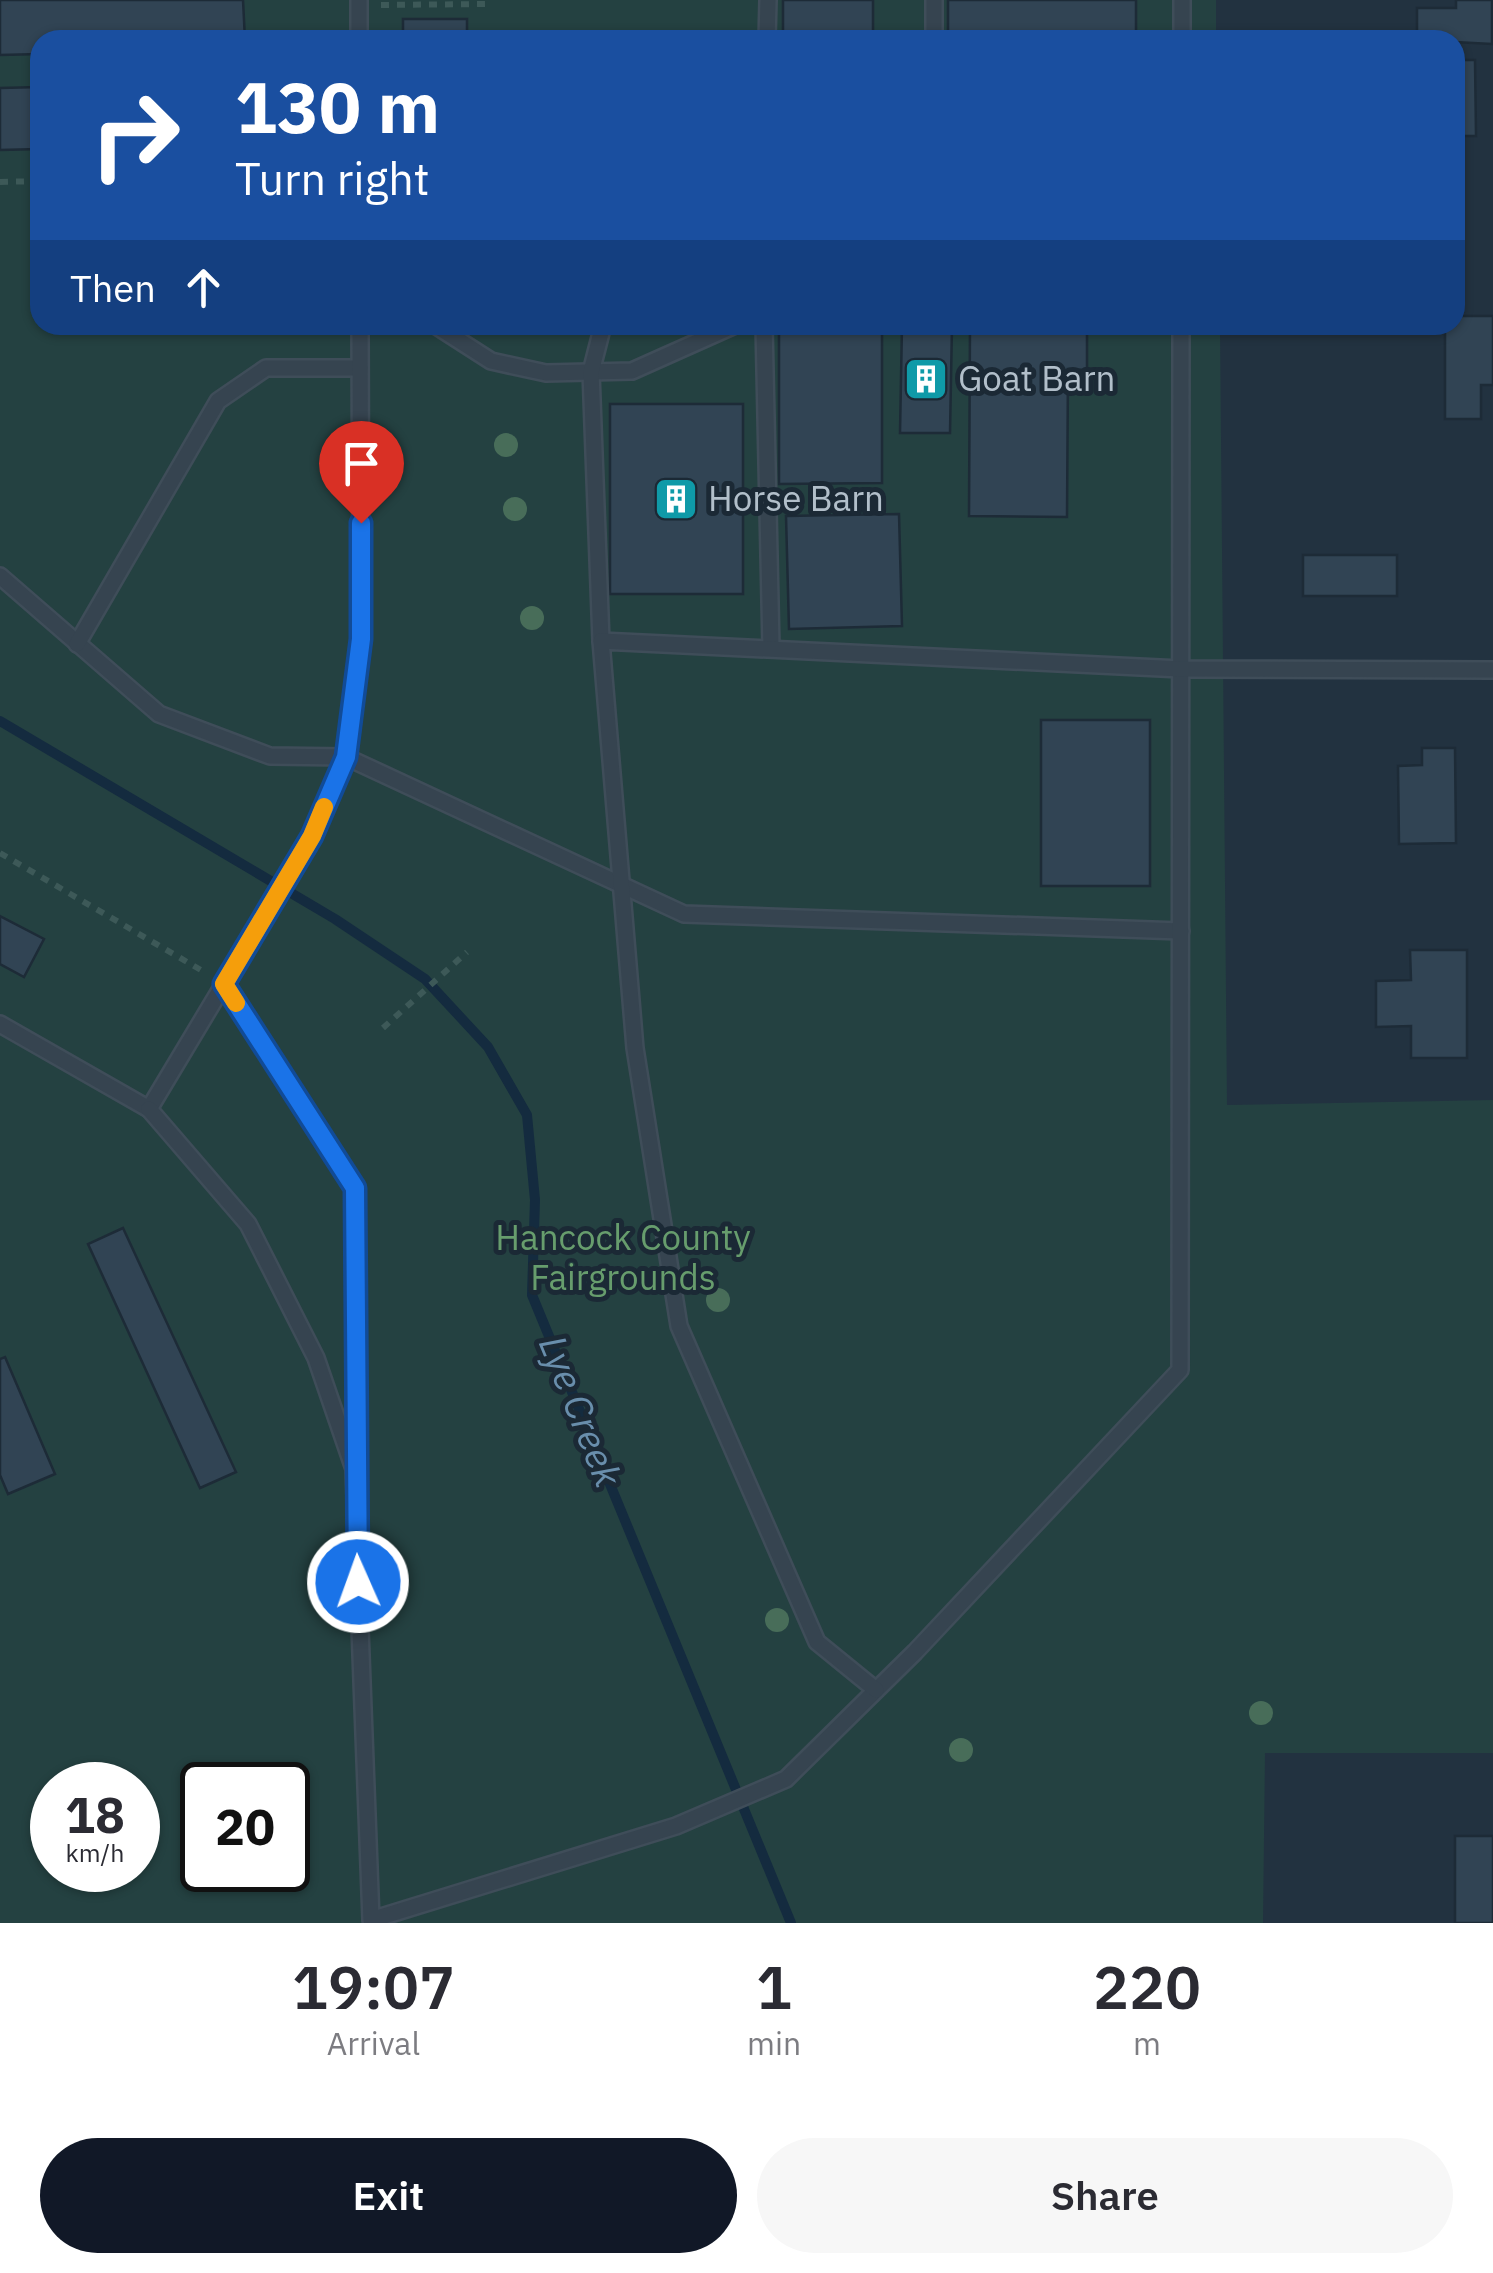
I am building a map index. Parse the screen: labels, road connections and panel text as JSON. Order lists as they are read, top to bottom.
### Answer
{
  "water": ["Lye Creek"],
  "parks": ["Hancock County Fairgrounds"],
  "places": {
    "building": ["Goat Barn", "Horse Barn"]
  },
  "page": {
    "turn": ["130 m", "Turn right"],
    "then": "Then",
    "speed": "18 km/h",
    "limit": "20",
    "eta": [
      "19:07",
      "Arrival",
      "1",
      "min",
      "220",
      "m"
    ],
    "buttons": ["Exit", "Share"]
  }
}
